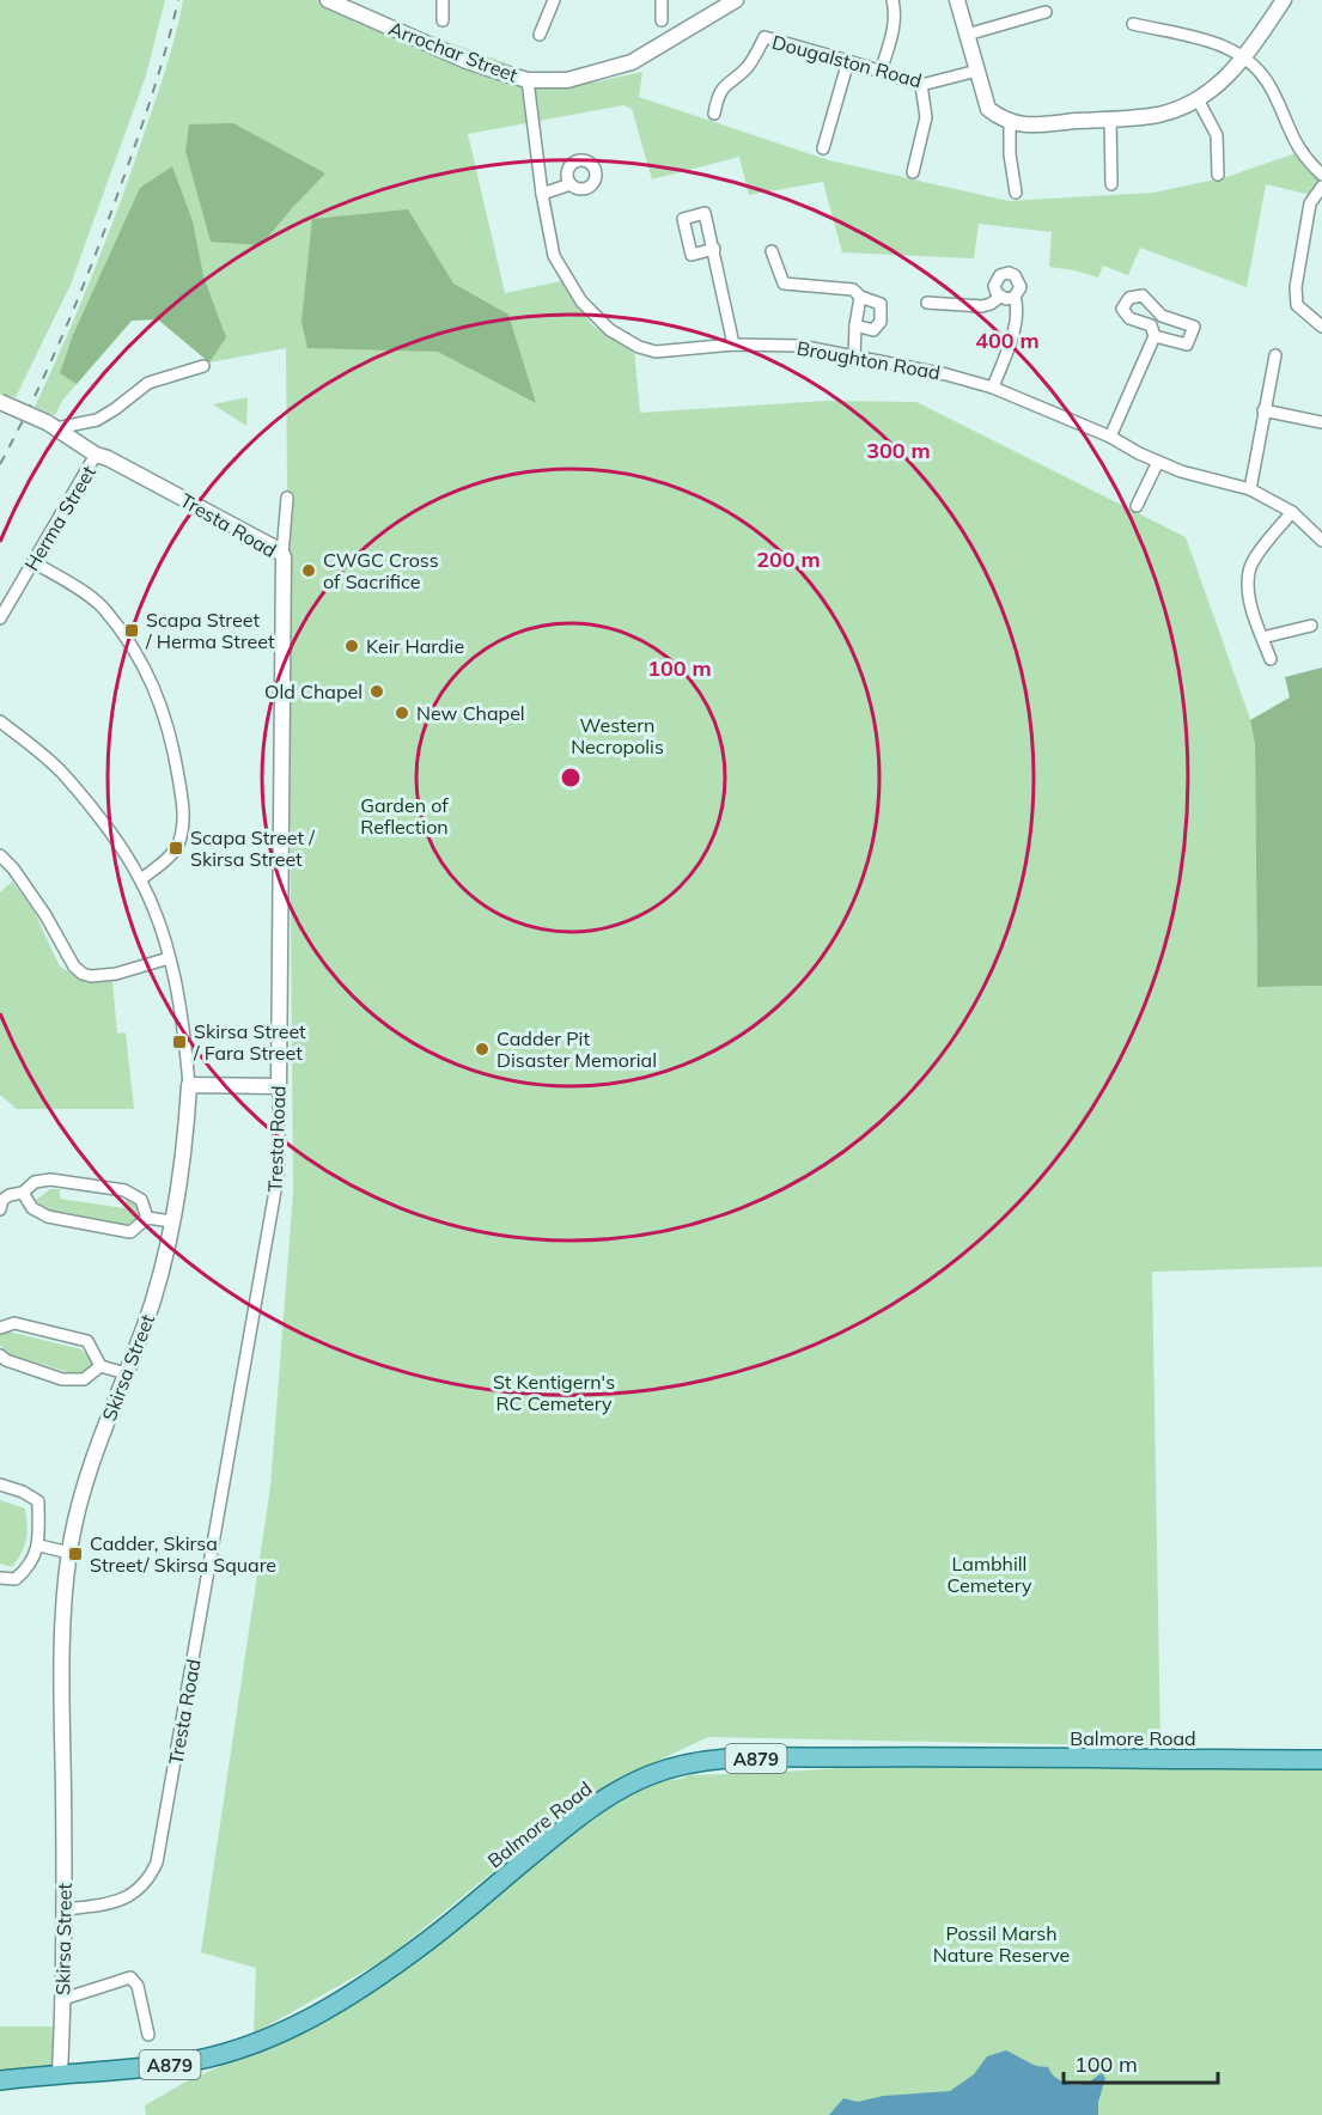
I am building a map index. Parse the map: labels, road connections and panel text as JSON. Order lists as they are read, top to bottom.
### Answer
{
  "streets": {
    "main road": ["Balmore Road", "A879"],
    "street": [
      "Arrochar Street",
      "Dougalston Road",
      "Broughton Road",
      "Herma Street",
      "Tresta Road",
      "Skirsa Street"
    ]
  },
  "crossings": [
    ["Arrochar Street", "Broughton Road"],
    ["Herma Street", "Tresta Road"],
    ["Tresta Road", "Skirsa Street"],
    ["Skirsa Street", "Balmore Road"]
  ],
  "parks": [
    "Western Necropolis",
    "Garden of Reflection",
    "St Kentigern's RC Cemetery",
    "Lambhill Cemetery",
    "Possil Marsh Nature Reserve"
  ],
  "places": {
    "other": [
      "CWGC Cross of Sacrifice",
      "Keir Hardie",
      "Old Chapel",
      "New Chapel",
      "Cadder Pit Disaster Memorial"
    ],
    "transit": [
      "Scapa Street / Herma Street",
      "Scapa Street / Skirsa Street",
      "Skirsa Street / Fara Street",
      "Cadder, Skirsa Street/ Skirsa Square"
    ]
  },
  "scale_bar": "100 m",
  "rings": [
    "400 m",
    "300 m",
    "200 m",
    "100 m"
  ]
}
